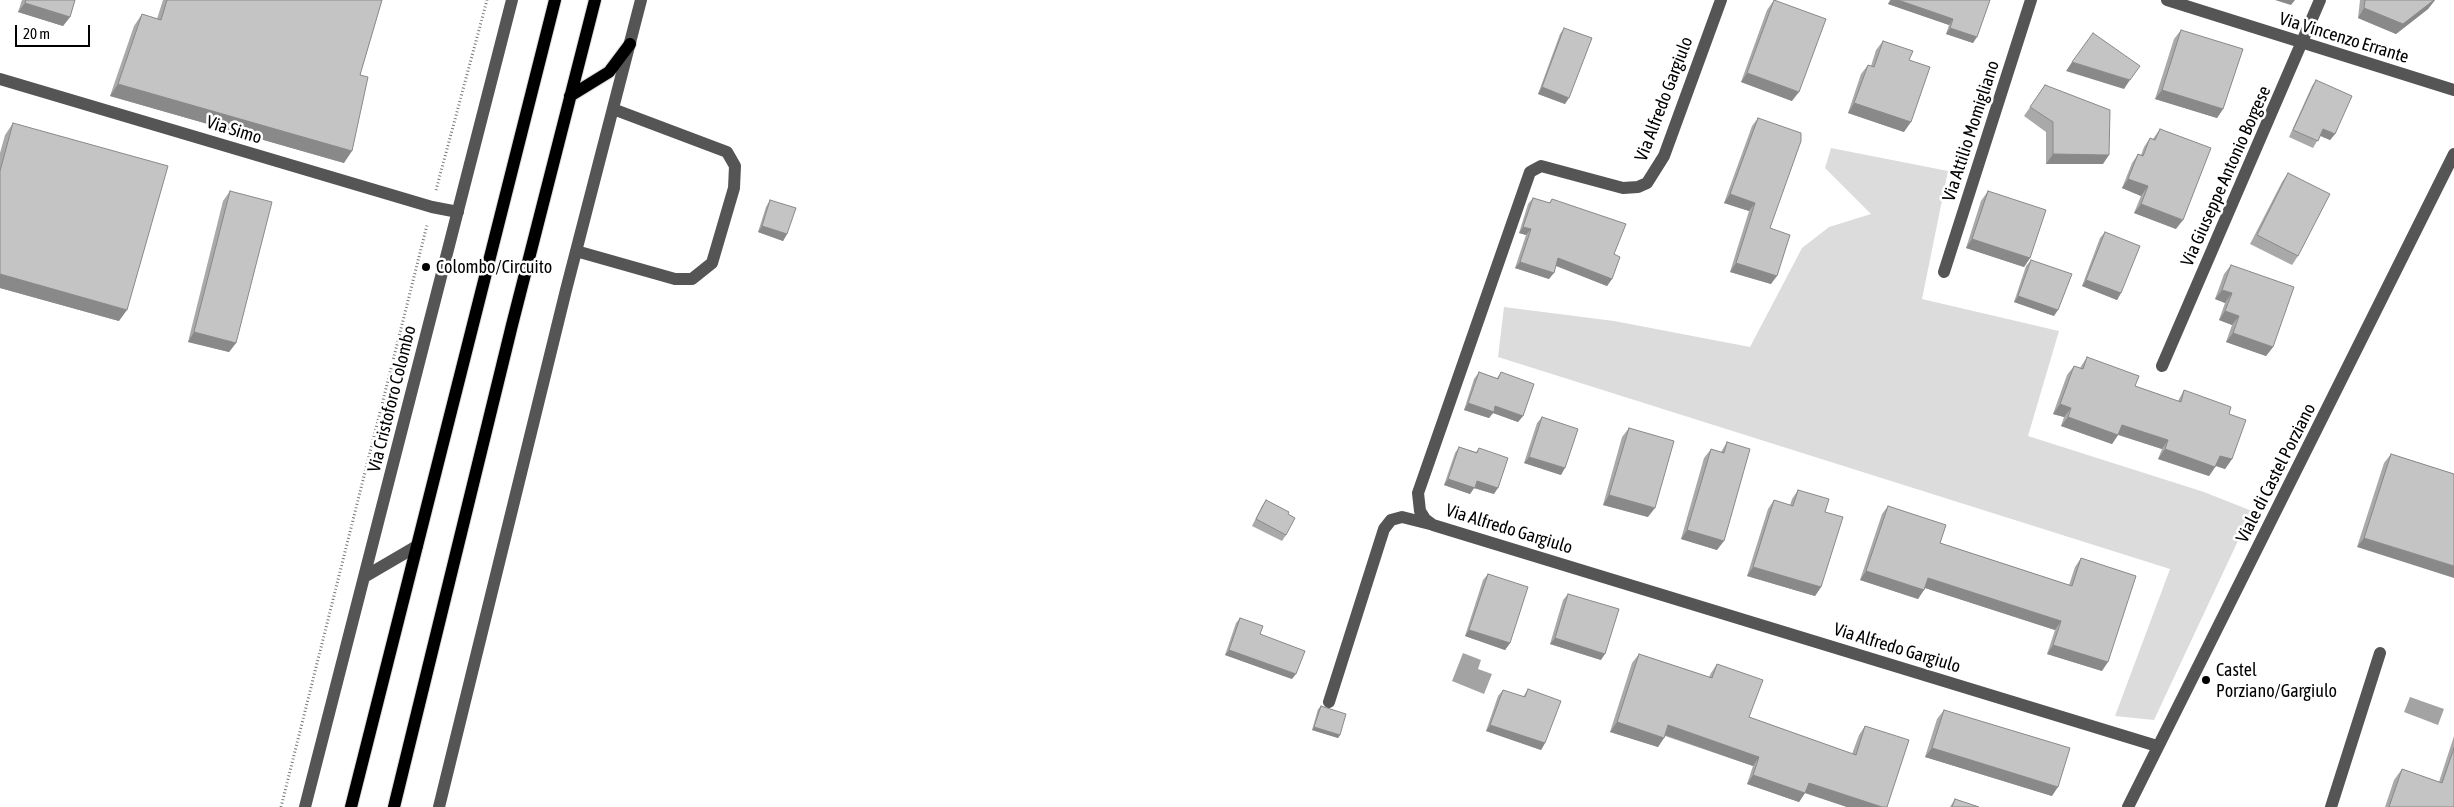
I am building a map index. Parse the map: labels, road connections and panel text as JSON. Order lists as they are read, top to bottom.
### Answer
{
  "streets": {
    "street": [
      "Via Vincenzo Errante",
      "Via Alfredo Gargiulo",
      "Via Simo",
      "Via Attilio Momigliano",
      "Via Giuseppe Antonio Borgese",
      "Via Cristoforo Colombo",
      "Viale di Castel Porziano"
    ]
  },
  "crossings": [
    ["Via Vincenzo Errante", "Via Giuseppe Antonio Borgese"],
    ["Via Alfredo Gargiulo", "Viale di Castel Porziano"],
    ["Via Simo", "Via Cristoforo Colombo"]
  ],
  "places": ["Colombo/Circuito", "Castel Porziano/Gargiulo"],
  "scale_bar": "20 m"
}
